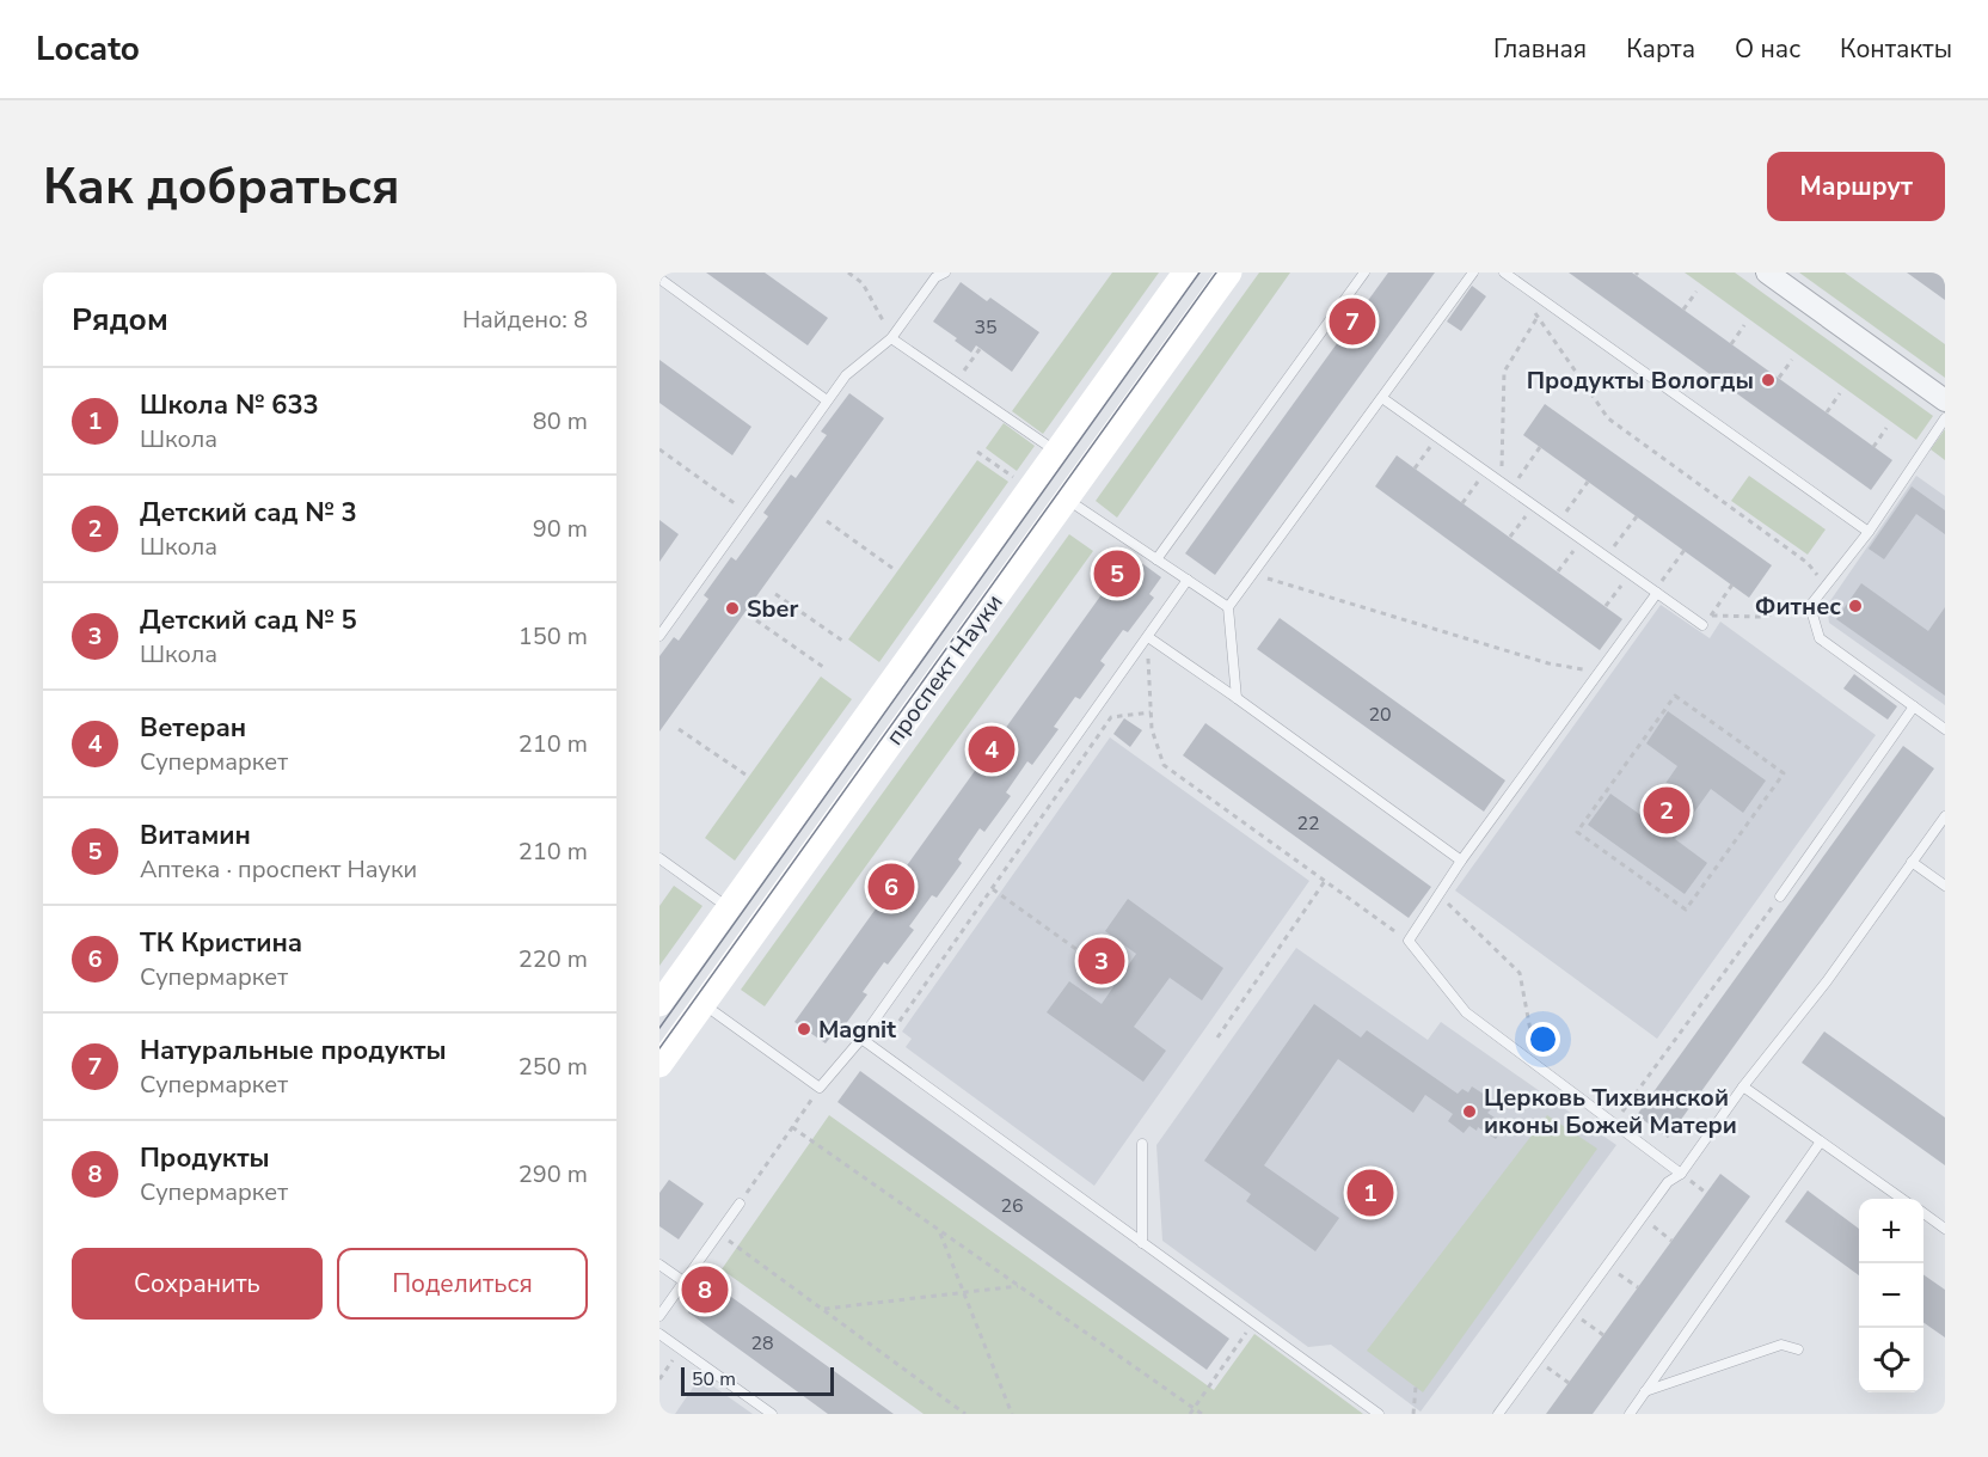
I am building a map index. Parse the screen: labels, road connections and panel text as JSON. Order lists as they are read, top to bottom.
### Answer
{
  "streets": {
    "main road": ["проспект Науки"]
  },
  "places": [
    "Продукты Вологды",
    "Фитнес",
    "Sber",
    "Magnit",
    "Церковь Тихвинской иконы Божей Матери"
  ],
  "house_numbers": [
    "35",
    "20",
    "22",
    "26",
    "28"
  ],
  "scale_bar": "50 m",
  "page": {
    "header": "Locato",
    "nav": [
      "Главная",
      "Карта",
      "О нас",
      "Контакты"
    ],
    "buttons": [
      "Маршрут",
      ["Сохранить", "Поделиться"]
    ],
    "title": "Как добраться",
    "heading": ["Рядом", "Найдено: 8"],
    "pins": [
      "7",
      "5",
      "4",
      "2",
      "6",
      "3",
      "1",
      "8"
    ],
    "list": [
      {
        "mark": "1",
        "name": "Школа № 633",
        "note": "Школа",
        "value": "80 m"
      },
      {
        "mark": "2",
        "name": "Детский сад № 3",
        "note": "Школа",
        "value": "90 m"
      },
      {
        "mark": "3",
        "name": "Детский сад № 5",
        "note": "Школа",
        "value": "150 m"
      },
      {
        "mark": "4",
        "name": "Ветеран",
        "note": "Супермаркет",
        "value": "210 m"
      },
      {
        "mark": "5",
        "name": "Витамин",
        "note": "Аптека · проспект Науки",
        "value": "210 m"
      },
      {
        "mark": "6",
        "name": "ТК Кристина",
        "note": "Супермаркет",
        "value": "220 m"
      },
      {
        "mark": "7",
        "name": "Натуральные продукты",
        "note": "Супермаркет",
        "value": "250 m"
      },
      {
        "mark": "8",
        "name": "Продукты",
        "note": "Супермаркет",
        "value": "290 m"
      }
    ],
    "map_buttons": ["+", "−"],
    "scale": "50 m"
  }
}
